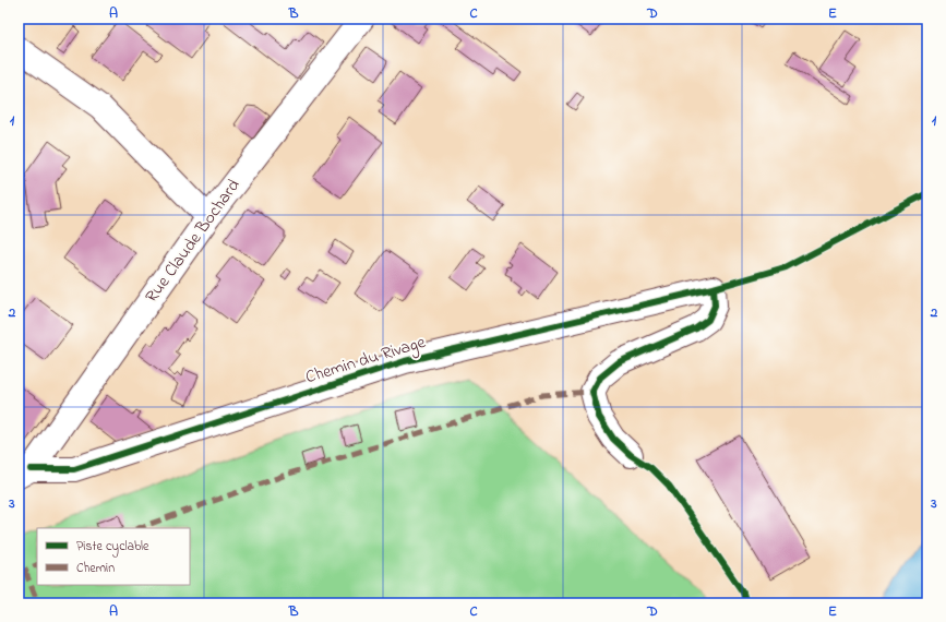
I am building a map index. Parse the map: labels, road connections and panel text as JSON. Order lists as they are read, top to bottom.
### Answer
{
  "streets": {
    "street": ["Rue Claude Bochard", "Chemin du Rivage"]
  },
  "crossings": [
    ["Rue Claude Bochard", "Chemin du Rivage"]
  ],
  "legend": ["Piste cyclable", "Chemin"],
  "grid": {
    "columns": [
      "A",
      "B",
      "C",
      "D",
      "E"
    ],
    "rows": ["1", "2", "3"]
  }
}
